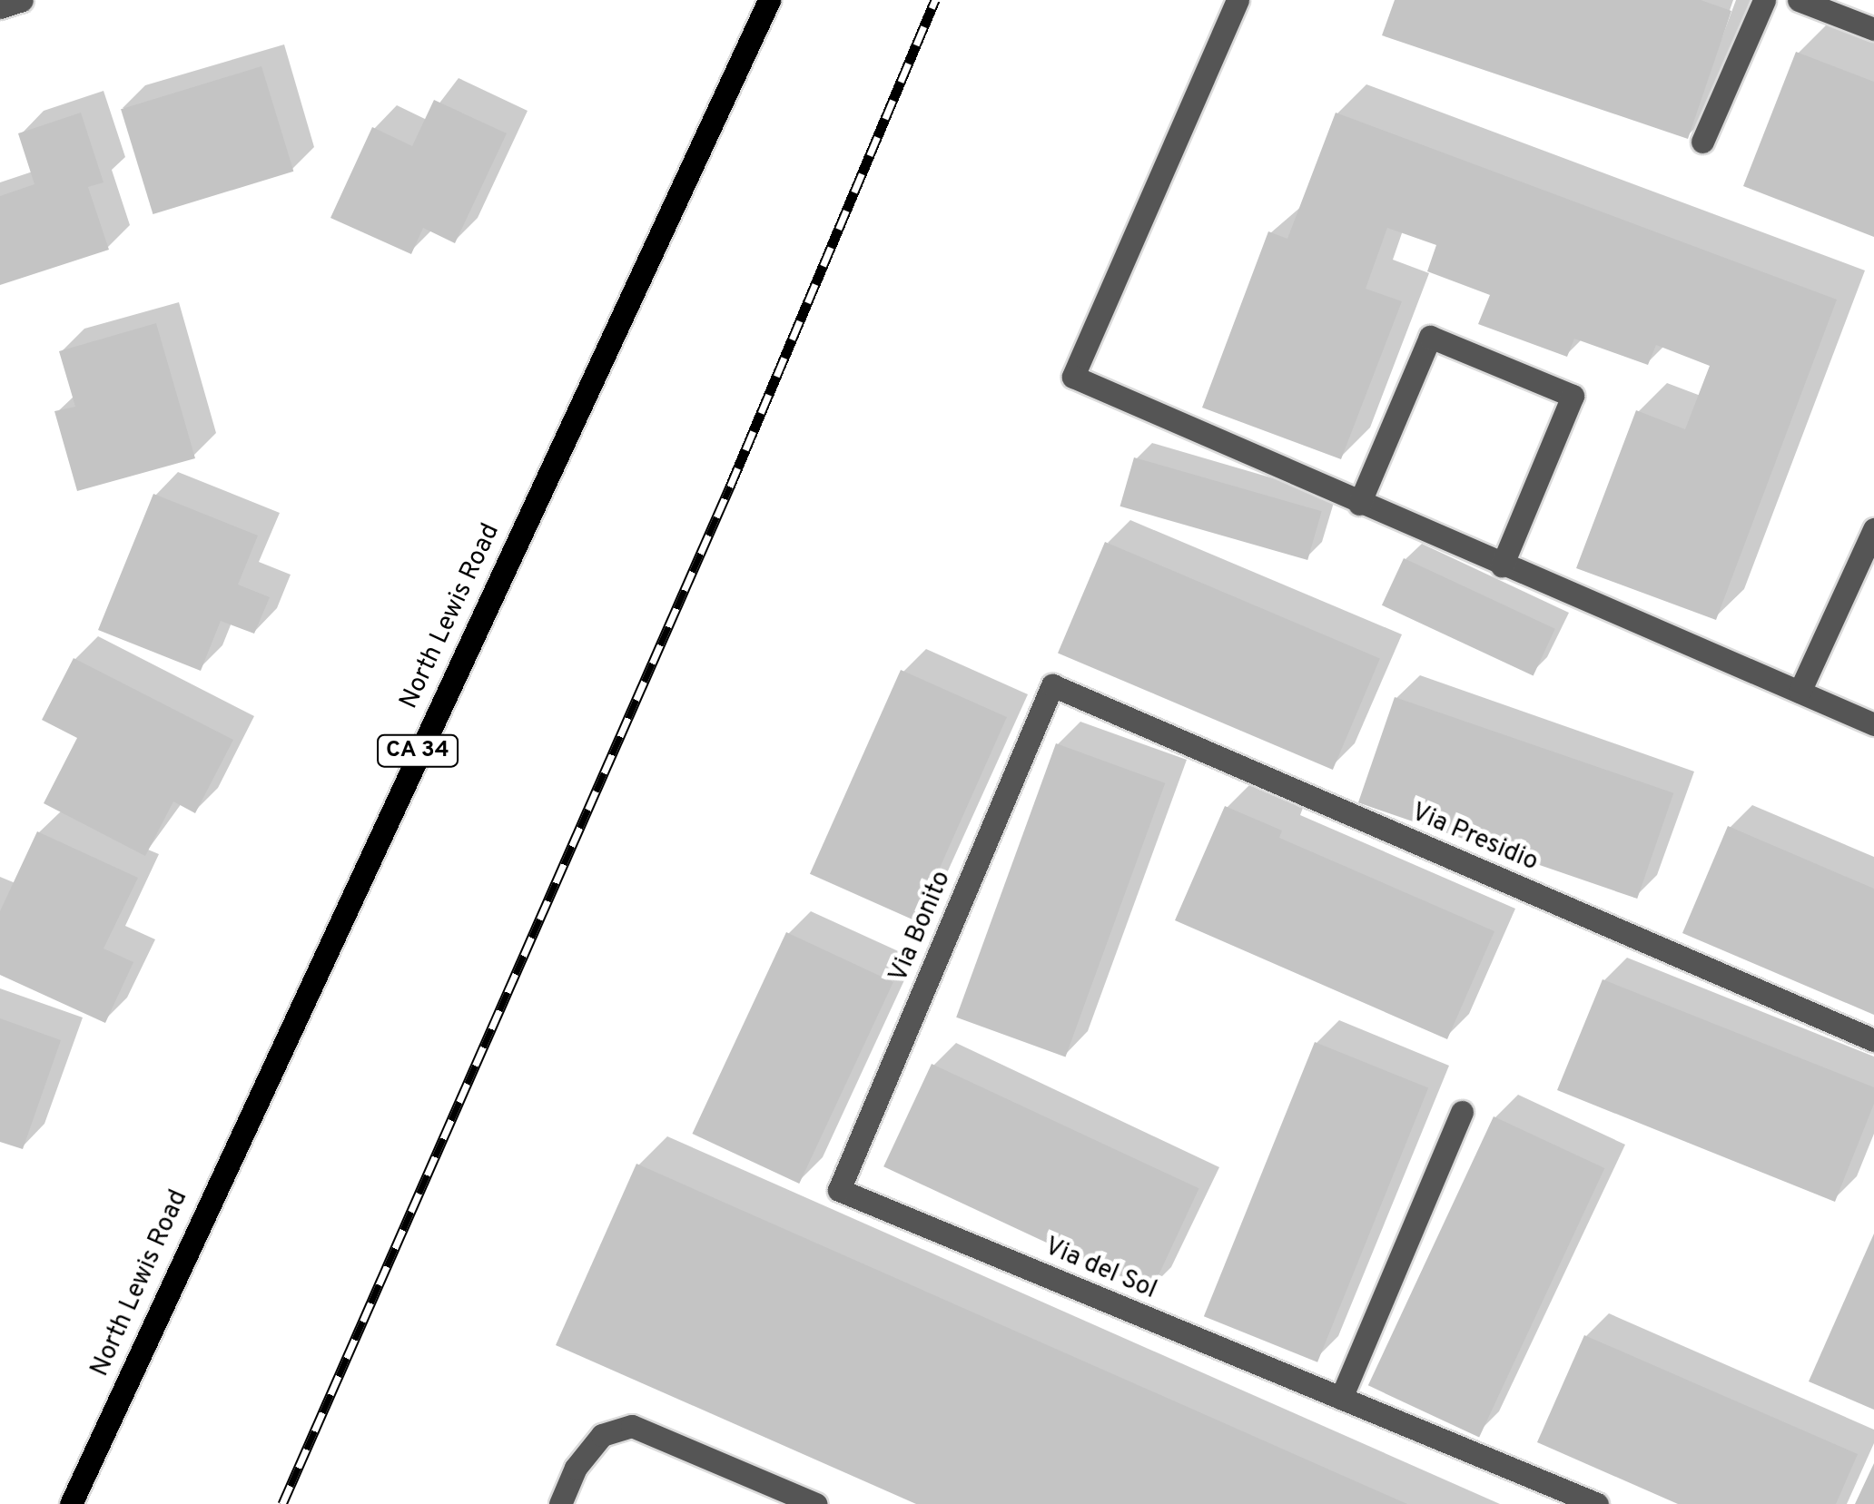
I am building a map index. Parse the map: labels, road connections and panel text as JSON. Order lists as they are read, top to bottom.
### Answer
{
  "streets": {
    "main road": ["North Lewis Road", "CA 34"],
    "street": ["Via Presidio", "Via Bonito", "Via del Sol"]
  },
  "crossings": [
    ["Via Presidio", "Via Bonito"],
    ["Via Bonito", "Via del Sol"]
  ]
}
